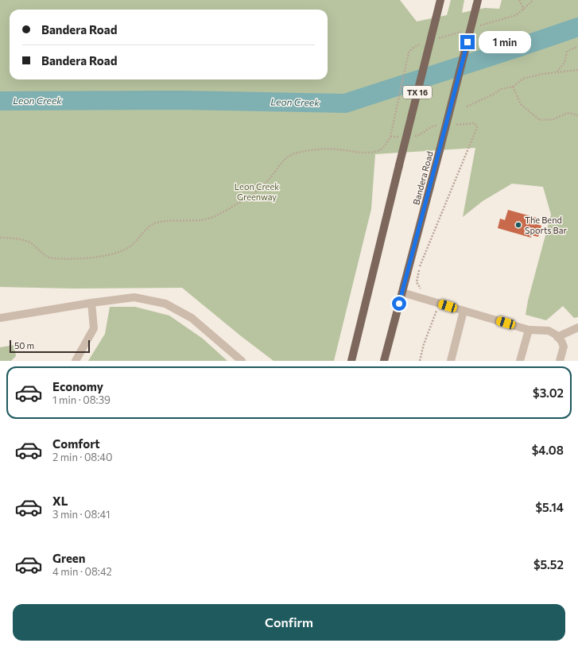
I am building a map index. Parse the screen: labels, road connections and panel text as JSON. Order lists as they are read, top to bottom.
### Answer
{
  "streets": {
    "main road": ["TX 16", "Bandera Road"]
  },
  "water": ["Leon Creek"],
  "parks": ["Leon Creek Greenway"],
  "places": ["The Bend Sports Bar"],
  "scale_bar": "50 m",
  "page": {
    "banner": ["Bandera Road", "Bandera Road"],
    "bubble": "1 min",
    "scale": "50 m",
    "list": [
      {
        "name": "Economy",
        "note": "1 min · 08:39",
        "value": "$3.02"
      },
      {
        "name": "Comfort",
        "note": "2 min · 08:40",
        "value": "$4.08"
      },
      {
        "name": "XL",
        "note": "3 min · 08:41",
        "value": "$5.14"
      },
      {
        "name": "Green",
        "note": "4 min · 08:42",
        "value": "$5.52"
      }
    ],
    "buttons": "Confirm"
  }
}
